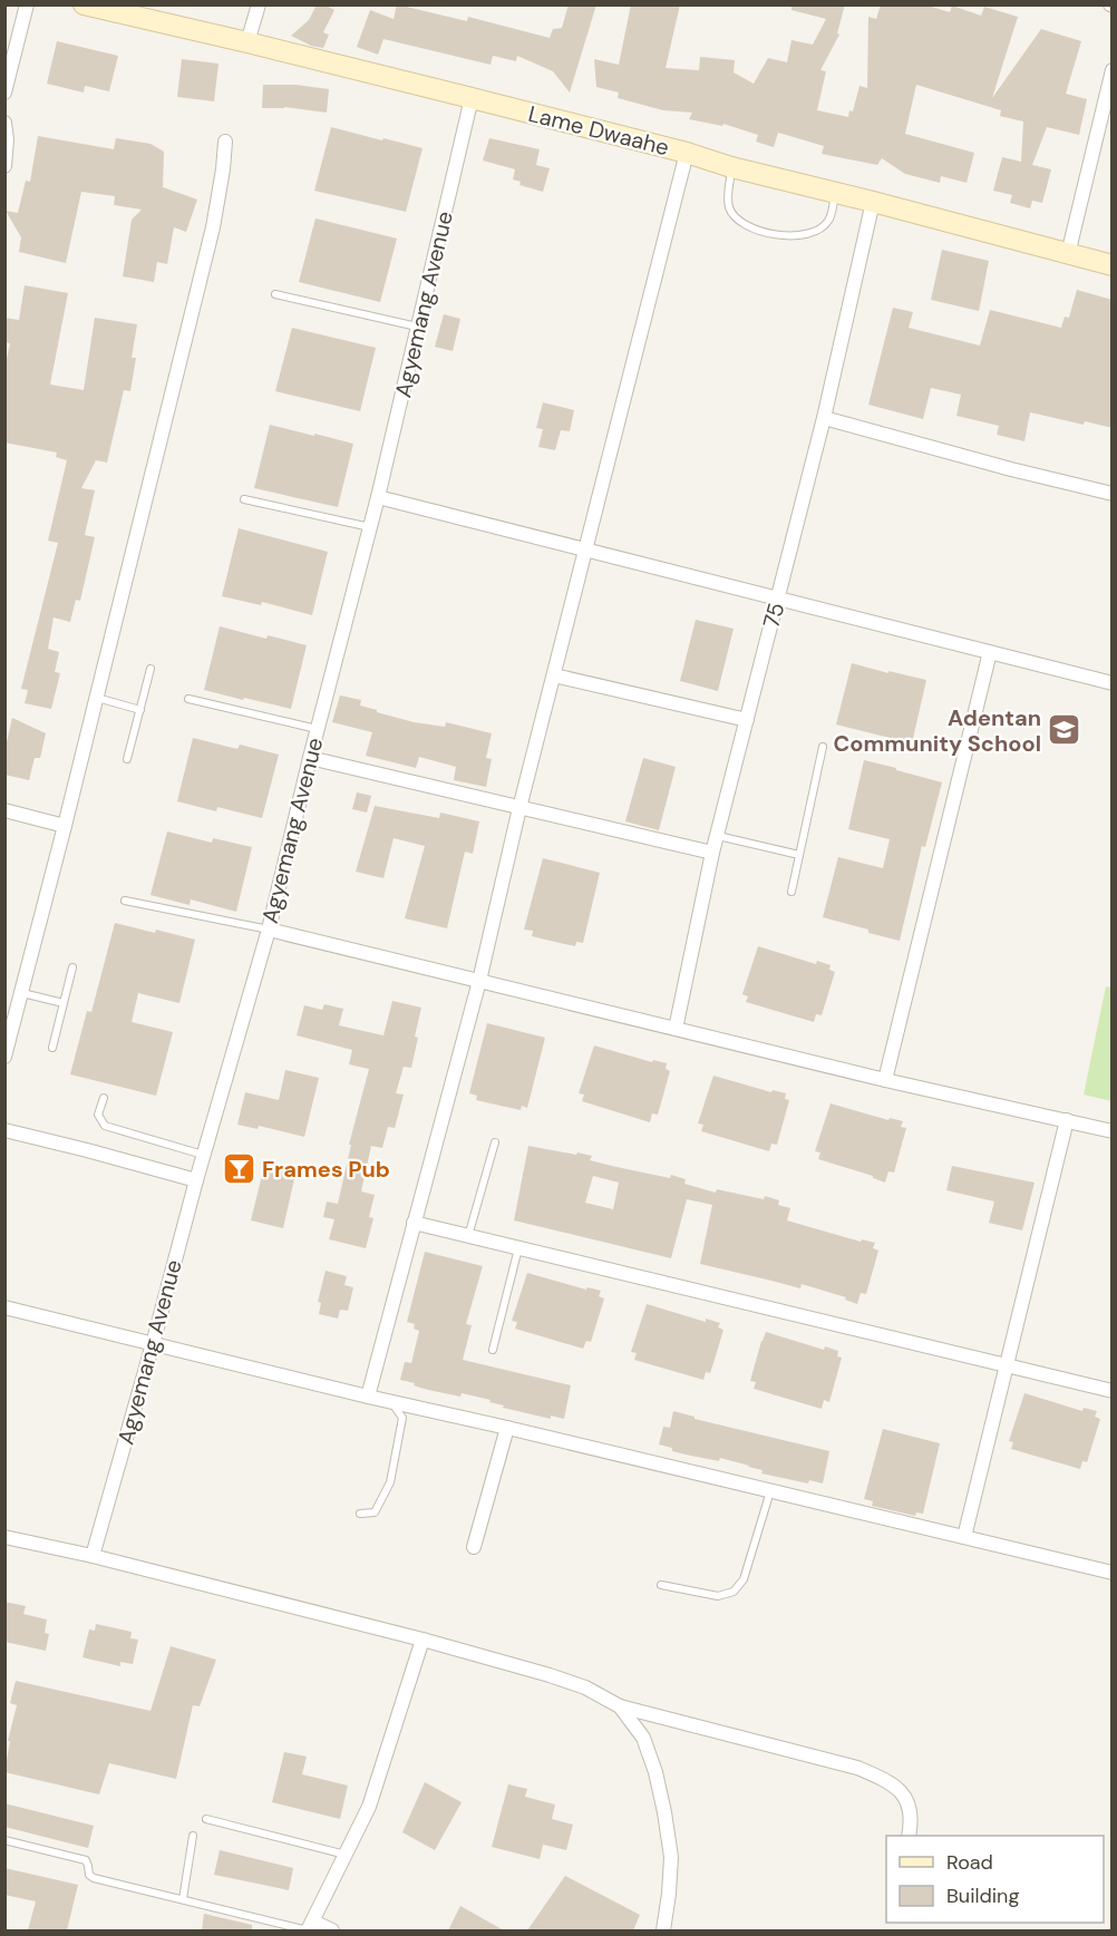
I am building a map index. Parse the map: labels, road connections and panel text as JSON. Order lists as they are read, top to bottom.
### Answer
{
  "streets": {
    "street": ["Lame Dwaahe", "Agyemang Avenue", "75"]
  },
  "crossings": [
    ["Lame Dwaahe", "Agyemang Avenue"],
    ["Lame Dwaahe", "75"]
  ],
  "places": {
    "school or university": ["Adentan Community School"],
    "bar": ["Frames Pub"]
  },
  "legend": ["Road", "Building"]
}
